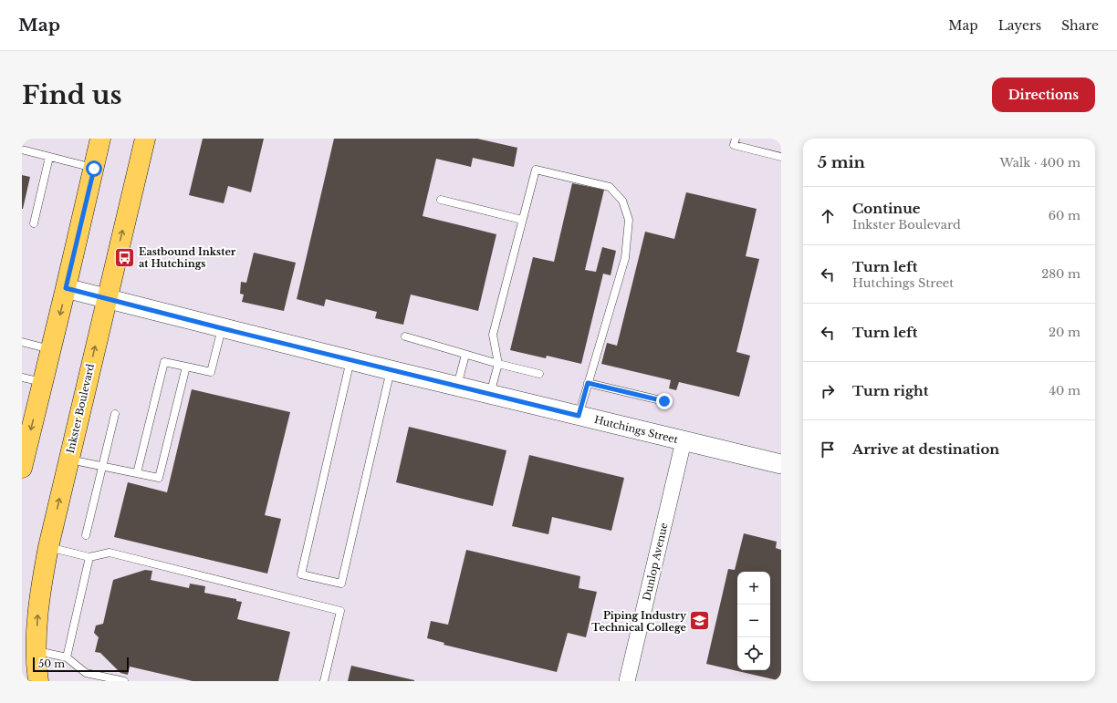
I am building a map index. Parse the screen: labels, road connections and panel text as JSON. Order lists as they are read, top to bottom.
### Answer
{
  "streets": {
    "main road": ["Inkster Boulevard"],
    "street": ["Hutchings Street", "Dunlop Avenue"]
  },
  "crossings": [
    ["Inkster Boulevard", "Hutchings Street"],
    ["Hutchings Street", "Dunlop Avenue"]
  ],
  "places": {
    "bus stop": ["Eastbound Inkster at Hutchings"],
    "school or university": ["Piping Industry Technical College"]
  },
  "scale_bar": "50 m",
  "page": {
    "header": "Map",
    "nav": ["Map", "Layers", "Share"],
    "buttons": "Directions",
    "title": "Find us",
    "heading": ["5 min", "Walk · 400 m"],
    "list": [
      ["Continue", "Inkster Boulevard", "60 m"],
      ["Turn left", "Hutchings Street", "280 m"],
      ["Turn left", "20 m"],
      ["Turn right", "40 m"],
      "Arrive at destination"
    ],
    "map_buttons": ["+", "−"],
    "scale": "50 m"
  }
}
